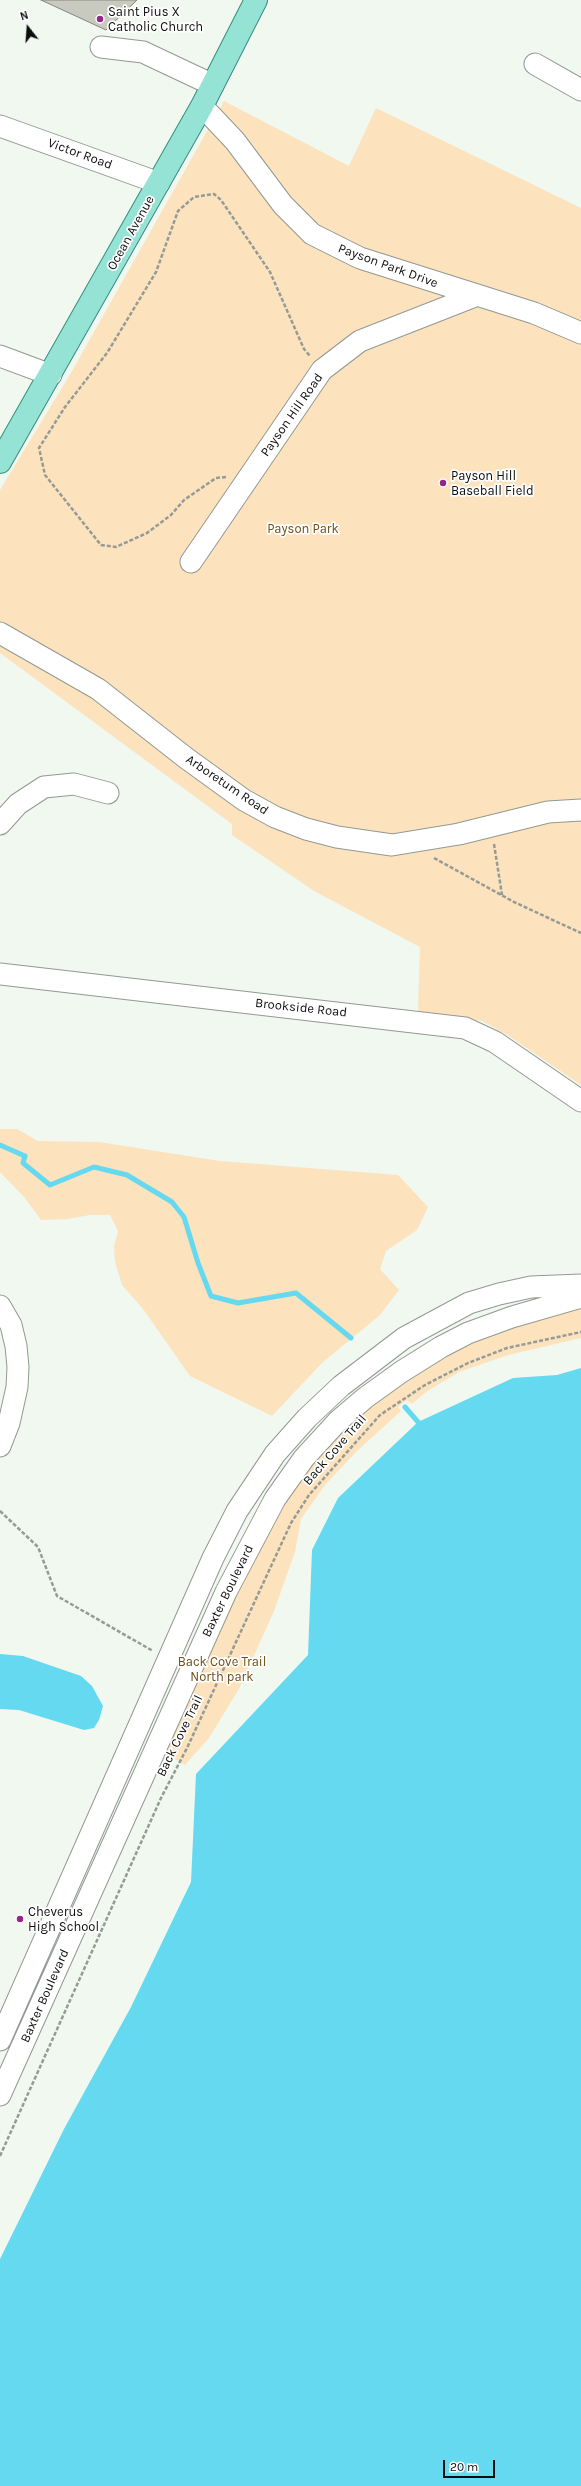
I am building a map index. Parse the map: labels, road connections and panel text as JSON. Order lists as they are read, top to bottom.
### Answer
{
  "streets": {
    "main road": ["Ocean Avenue"],
    "street": [
      "Victor Road",
      "Payson Park Drive",
      "Payson Hill Road",
      "Arboretum Road",
      "Brookside Road",
      "Baxter Boulevard"
    ],
    "path": ["Back Cove Trail"]
  },
  "crossings": [
    ["Victor Road", "Ocean Avenue"],
    ["Ocean Avenue", "Payson Park Drive"],
    ["Payson Park Drive", "Payson Hill Road"]
  ],
  "parks": ["Payson Park", "Back Cove Trail North park"],
  "places": ["Saint Pius X Catholic Church", "Payson Hill Baseball Field", "Cheverus High School"],
  "scale_bar": "20 m",
  "north": "top"
}
